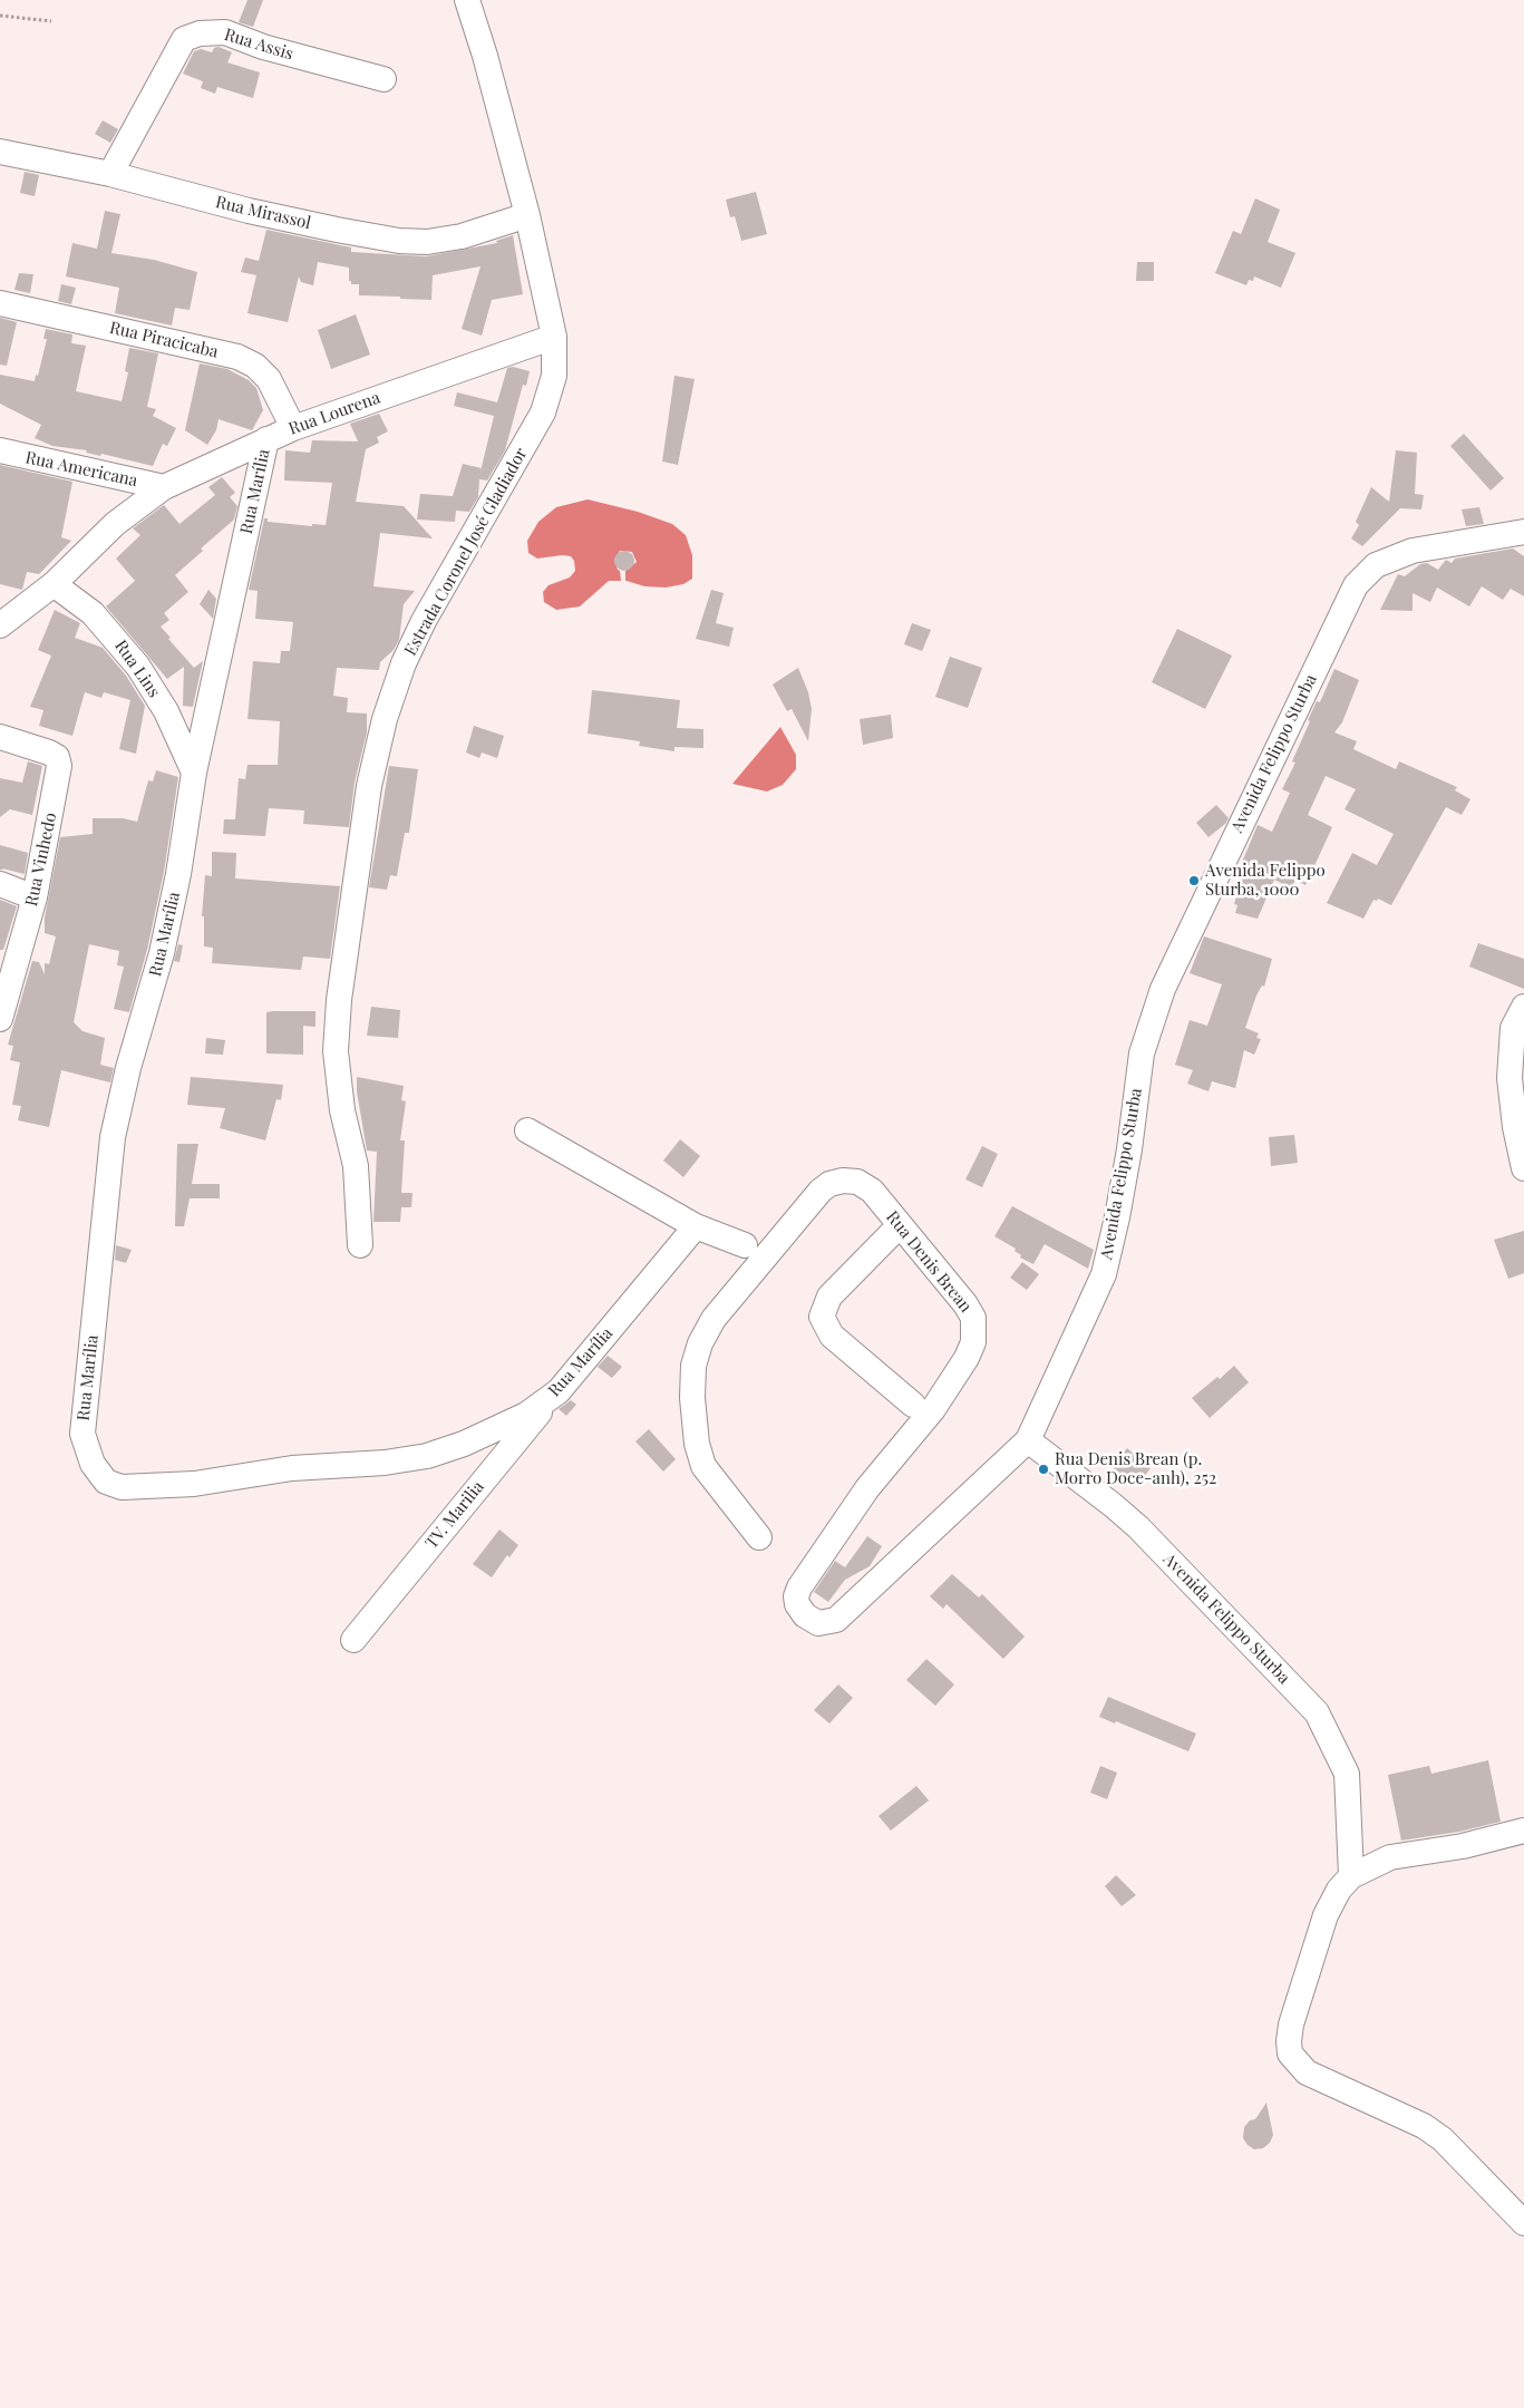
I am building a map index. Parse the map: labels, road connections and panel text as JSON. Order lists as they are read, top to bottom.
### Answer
{
  "streets": {
    "street": [
      "Rua Assis",
      "Rua Mirassol",
      "Rua Piracicaba",
      "Rua Lourena",
      "Rua Americana",
      "Rua Marília",
      "Estrada Coronel José Gladiador",
      "Rua Lins",
      "Avenida Felippo Sturba",
      "Rua Vinhedo",
      "Rua Denis Brean",
      "TV. Marilia"
    ]
  },
  "crossings": [
    ["Rua Assis", "Rua Mirassol"],
    ["Rua Mirassol", "Estrada Coronel José Gladiador"],
    ["Rua Piracicaba", "Rua Lourena"],
    ["Rua Lourena", "Rua Americana"],
    ["Rua Lourena", "Rua Marília"],
    ["Rua Lourena", "Estrada Coronel José Gladiador"],
    ["Rua Lourena", "Rua Lins"],
    ["Rua Marília", "Rua Lins"],
    ["Rua Marília", "TV. Marilia"],
    ["Avenida Felippo Sturba", "Rua Denis Brean"]
  ],
  "places": ["Avenida Felippo Sturba, 1000", "Rua Denis Brean (p. Morro Doce-anh), 252"]
}
